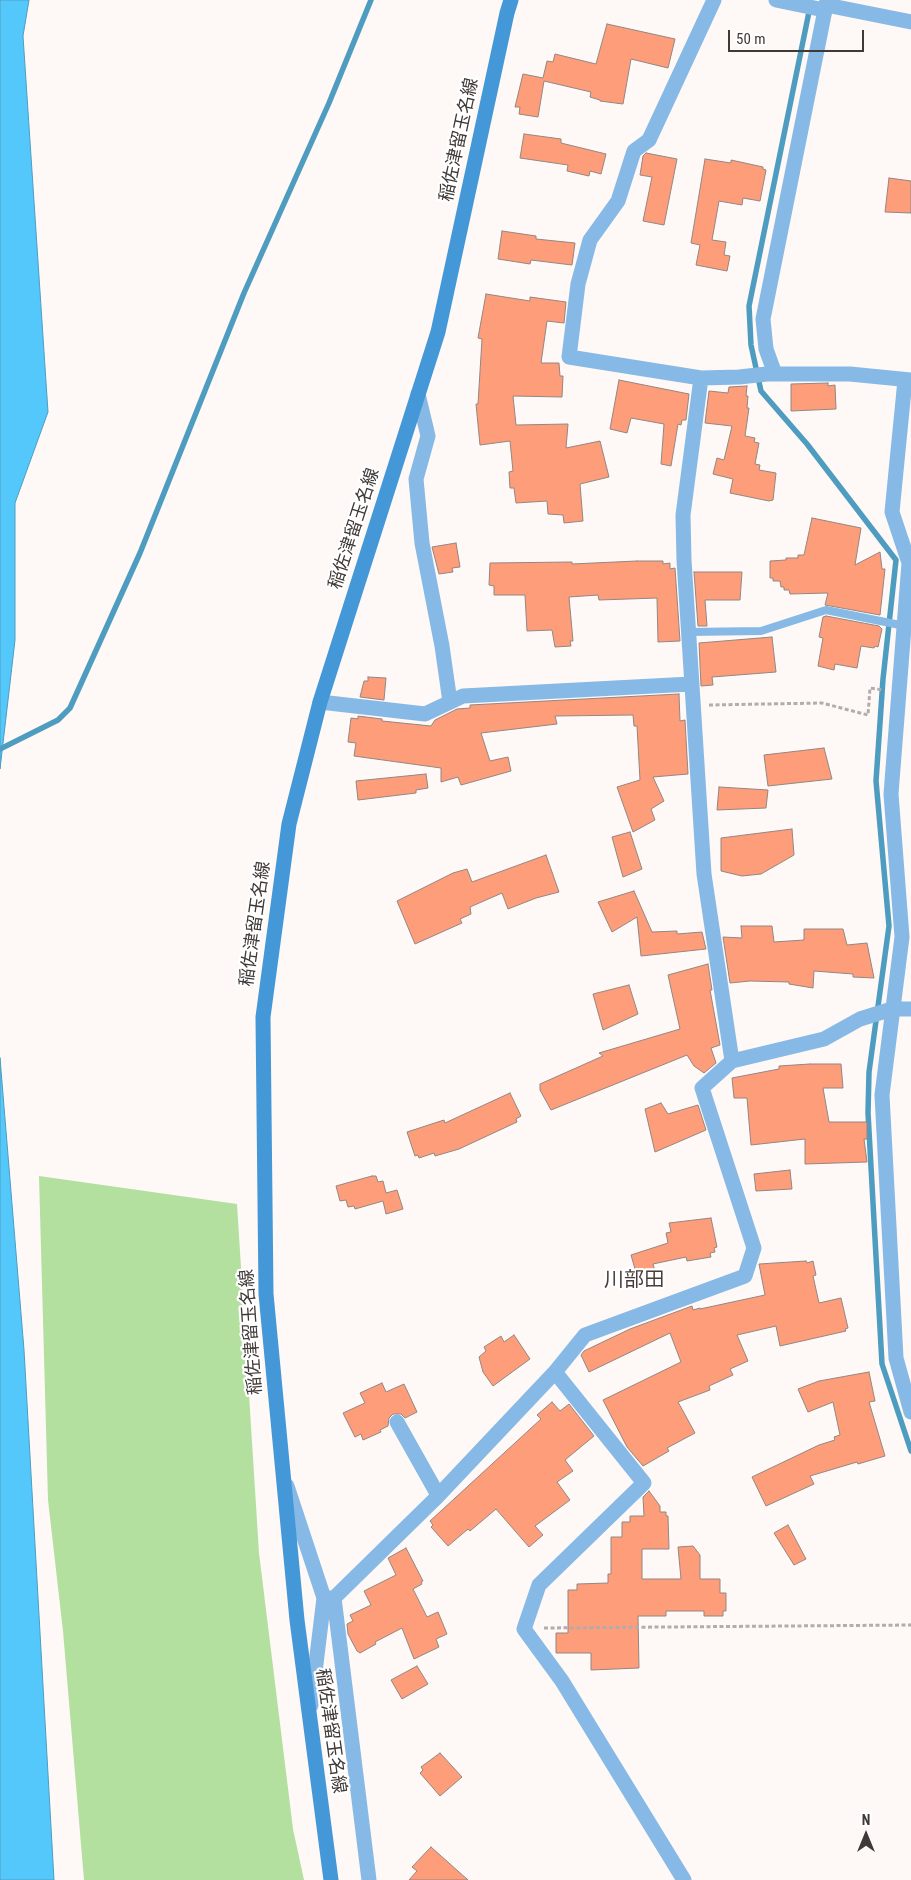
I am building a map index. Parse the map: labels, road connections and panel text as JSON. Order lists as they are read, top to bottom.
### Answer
{
  "streets": {
    "main road": ["稲佐津留玉名線"]
  },
  "districts": ["川部田"],
  "scale_bar": "50 m",
  "north": "top"
}
